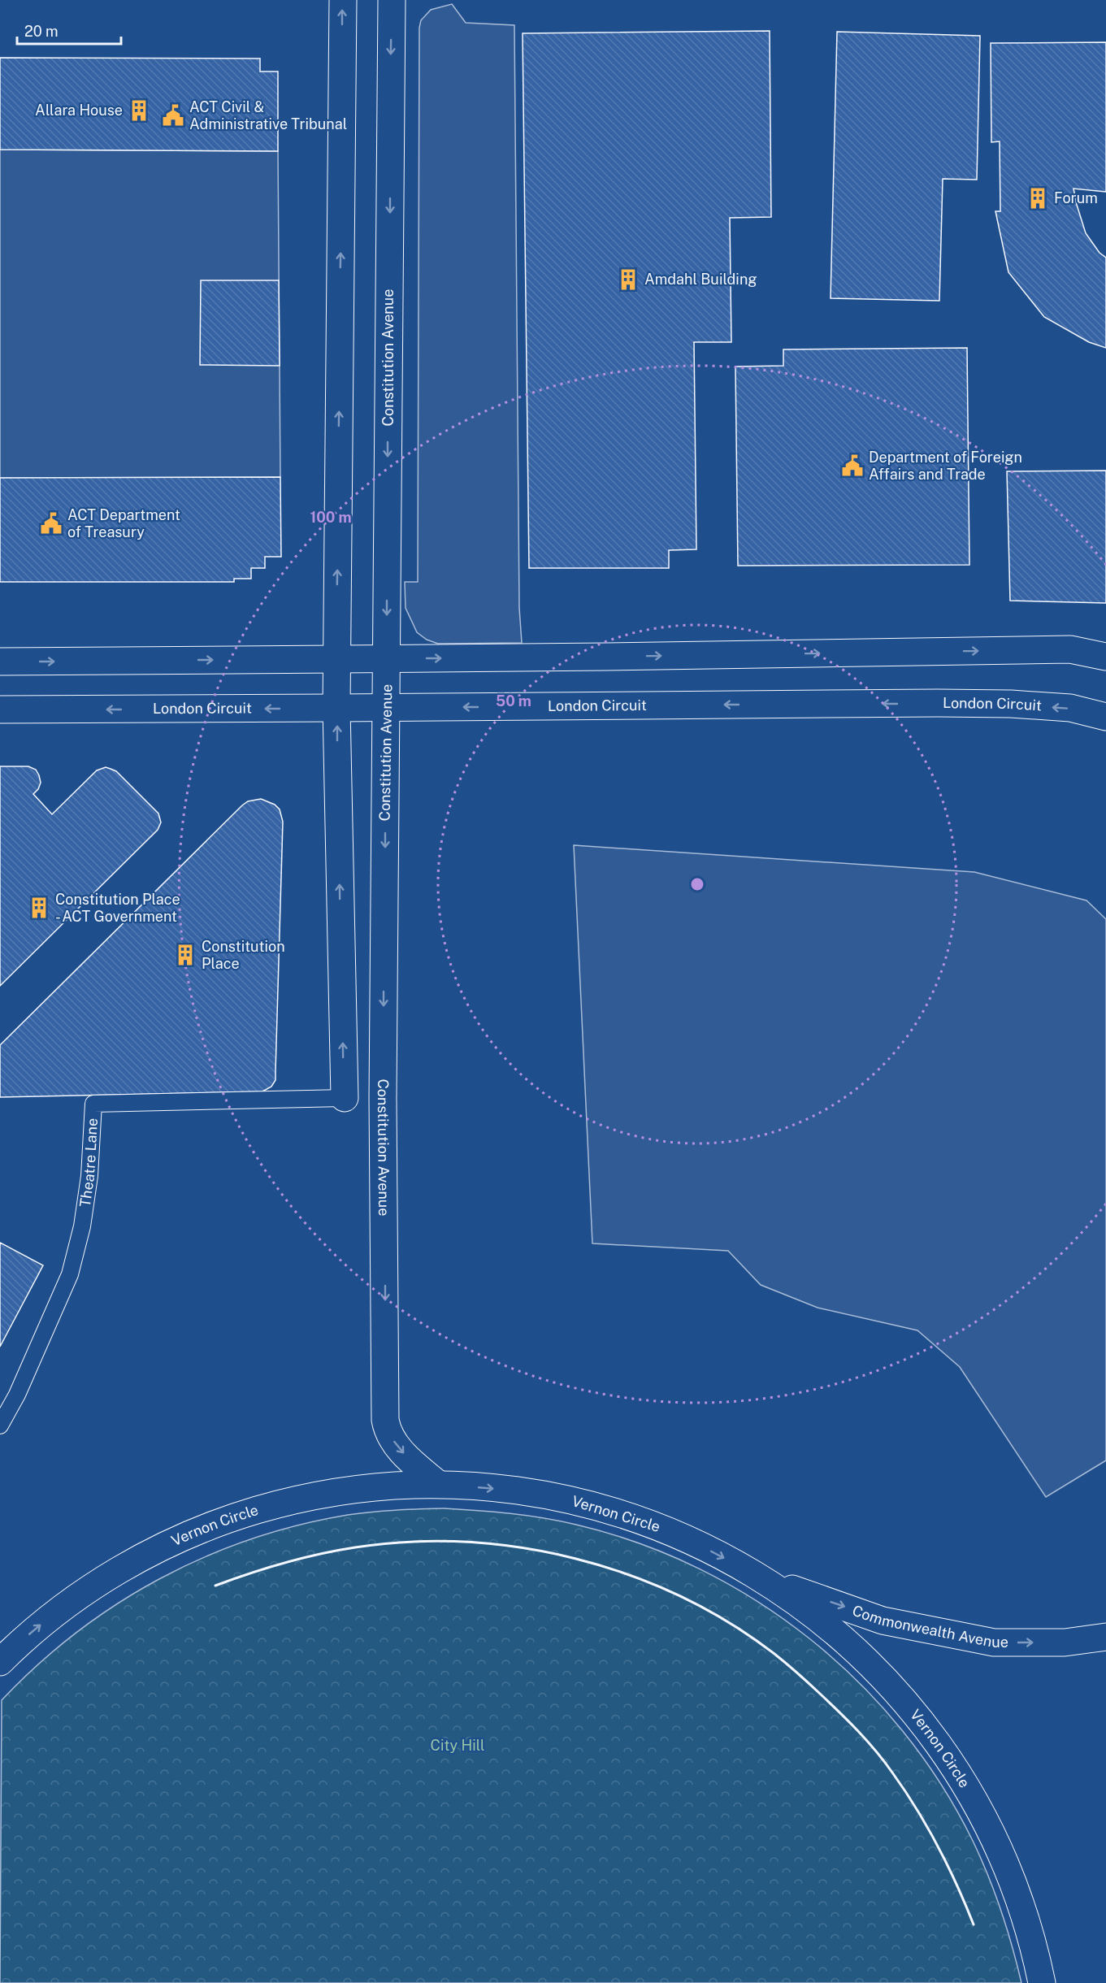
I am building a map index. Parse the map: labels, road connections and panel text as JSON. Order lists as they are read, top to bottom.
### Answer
{
  "streets": {
    "main road": [
      "Constitution Avenue",
      "London Circuit",
      "Vernon Circle",
      "Commonwealth Avenue"
    ],
    "lane": ["Theatre Lane"]
  },
  "crossings": [
    ["Constitution Avenue", "London Circuit"],
    ["Constitution Avenue", "Vernon Circle"],
    ["Vernon Circle", "Commonwealth Avenue"]
  ],
  "one_way": ["Vernon Circle", "Commonwealth Avenue"],
  "parks": ["City Hill"],
  "places": {
    "building": [
      "Allara House",
      "Forum",
      "Amdahl Building",
      "Constitution Place - ACT Government",
      "Constitution Place"
    ],
    "public building": ["ACT Civil & Administrative Tribunal", "Department of Foreign Affairs and Trade", "ACT Department of Treasury"]
  },
  "scale_bar": "20 m",
  "rings": ["100 m", "50 m"]
}
